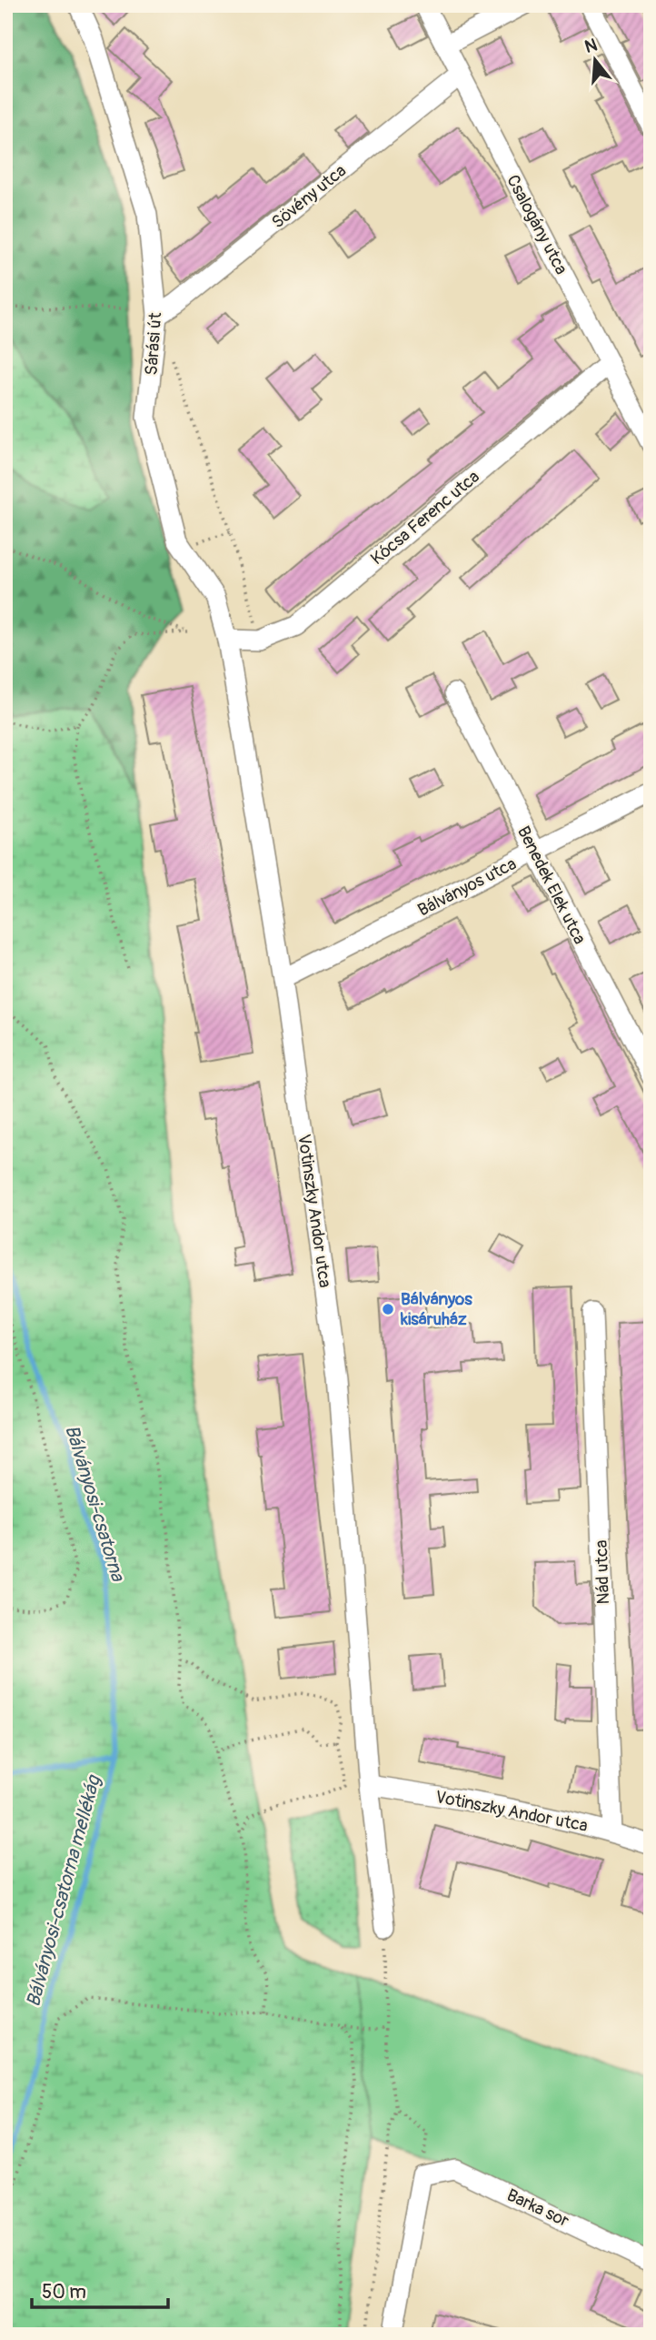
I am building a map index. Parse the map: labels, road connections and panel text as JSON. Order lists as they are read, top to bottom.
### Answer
{
  "streets": {
    "street": [
      "Sövény utca",
      "Csalogány utca",
      "Sárási út",
      "Kócsa Ferenc utca",
      "Benedek Elek utca",
      "Bálványos utca",
      "Votinszky Andor utca",
      "Nád utca",
      "Barka sor"
    ]
  },
  "crossings": [
    ["Sövény utca", "Csalogány utca"],
    ["Sövény utca", "Sárási út"],
    ["Csalogány utca", "Kócsa Ferenc utca"],
    ["Sárási út", "Kócsa Ferenc utca"],
    ["Sárási út", "Votinszky Andor utca"],
    ["Kócsa Ferenc utca", "Votinszky Andor utca"],
    ["Benedek Elek utca", "Bálványos utca"],
    ["Bálványos utca", "Votinszky Andor utca"],
    ["Votinszky Andor utca", "Nád utca"]
  ],
  "water": ["Bálványosi-csatorna", "Bálványosi-csatorna mellékág"],
  "places": ["Bálványos kisáruház"],
  "scale_bar": "50 m",
  "north": "top"
}
